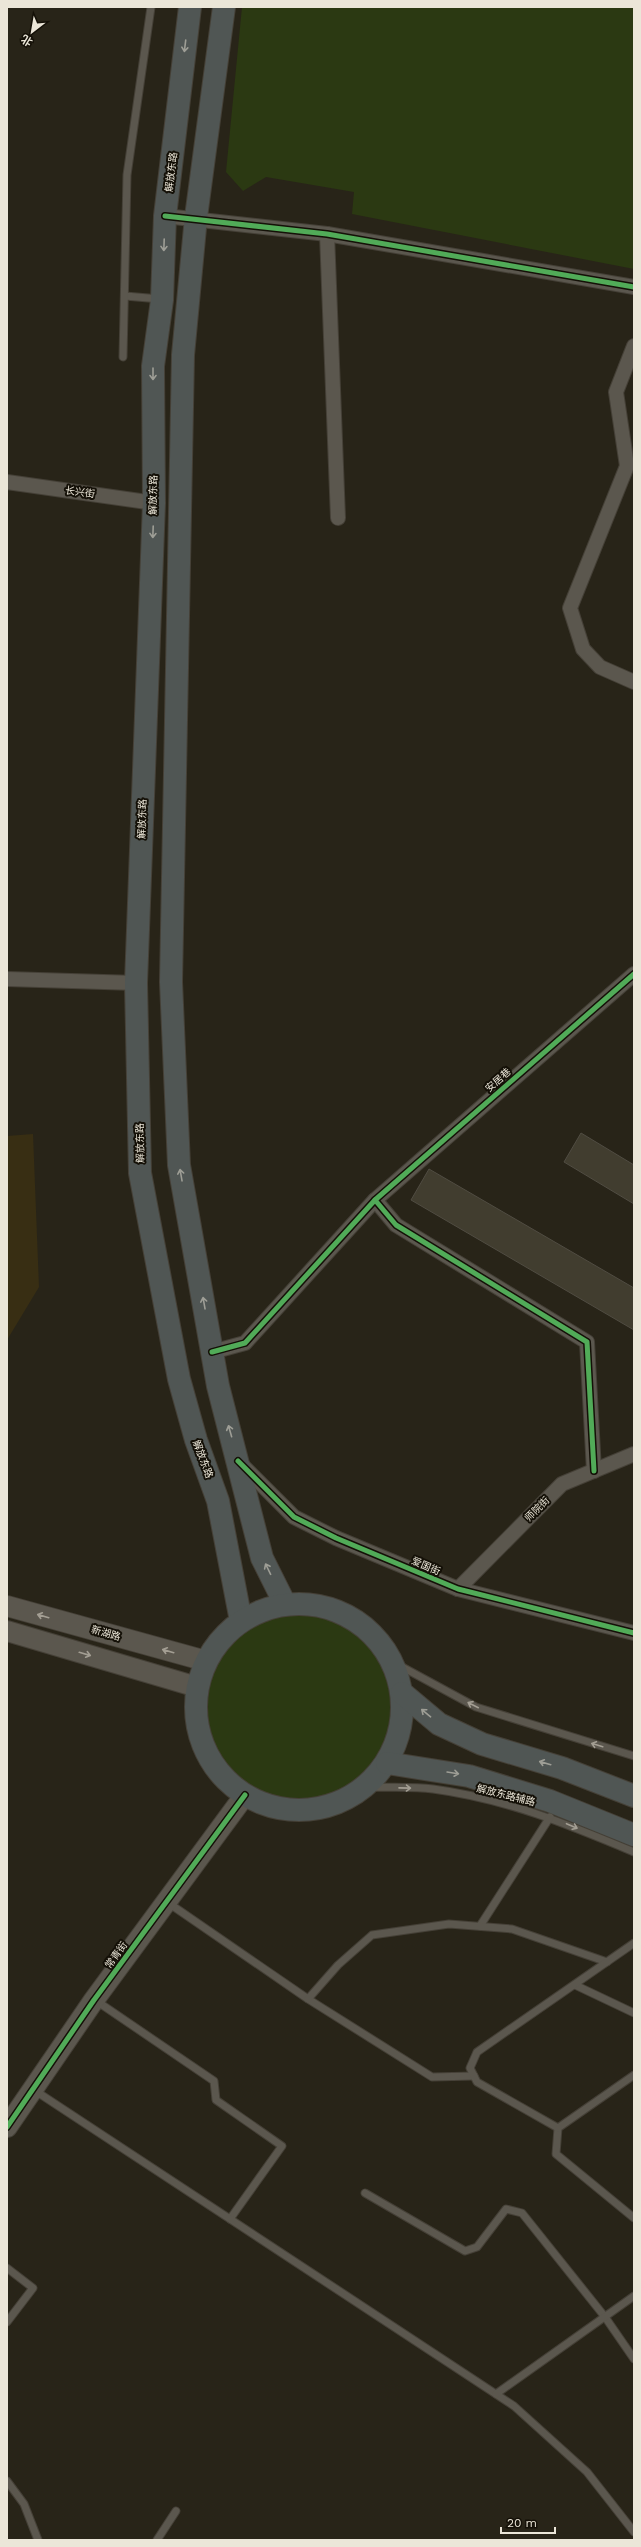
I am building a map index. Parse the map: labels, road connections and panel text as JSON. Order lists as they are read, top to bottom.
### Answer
{
  "streets": {
    "main road": ["解放东路"],
    "street": [
      "长兴街",
      "安居巷",
      "师院街",
      "爱国街",
      "新湖路",
      "常青街"
    ],
    "lane": ["解放东路辅路"]
  },
  "crossings": [
    ["解放东路", "长兴街"],
    ["师院街", "爱国街"]
  ],
  "one_way": ["解放东路辅路"],
  "scale_bar": "20 m",
  "north": "bottom left"
}
